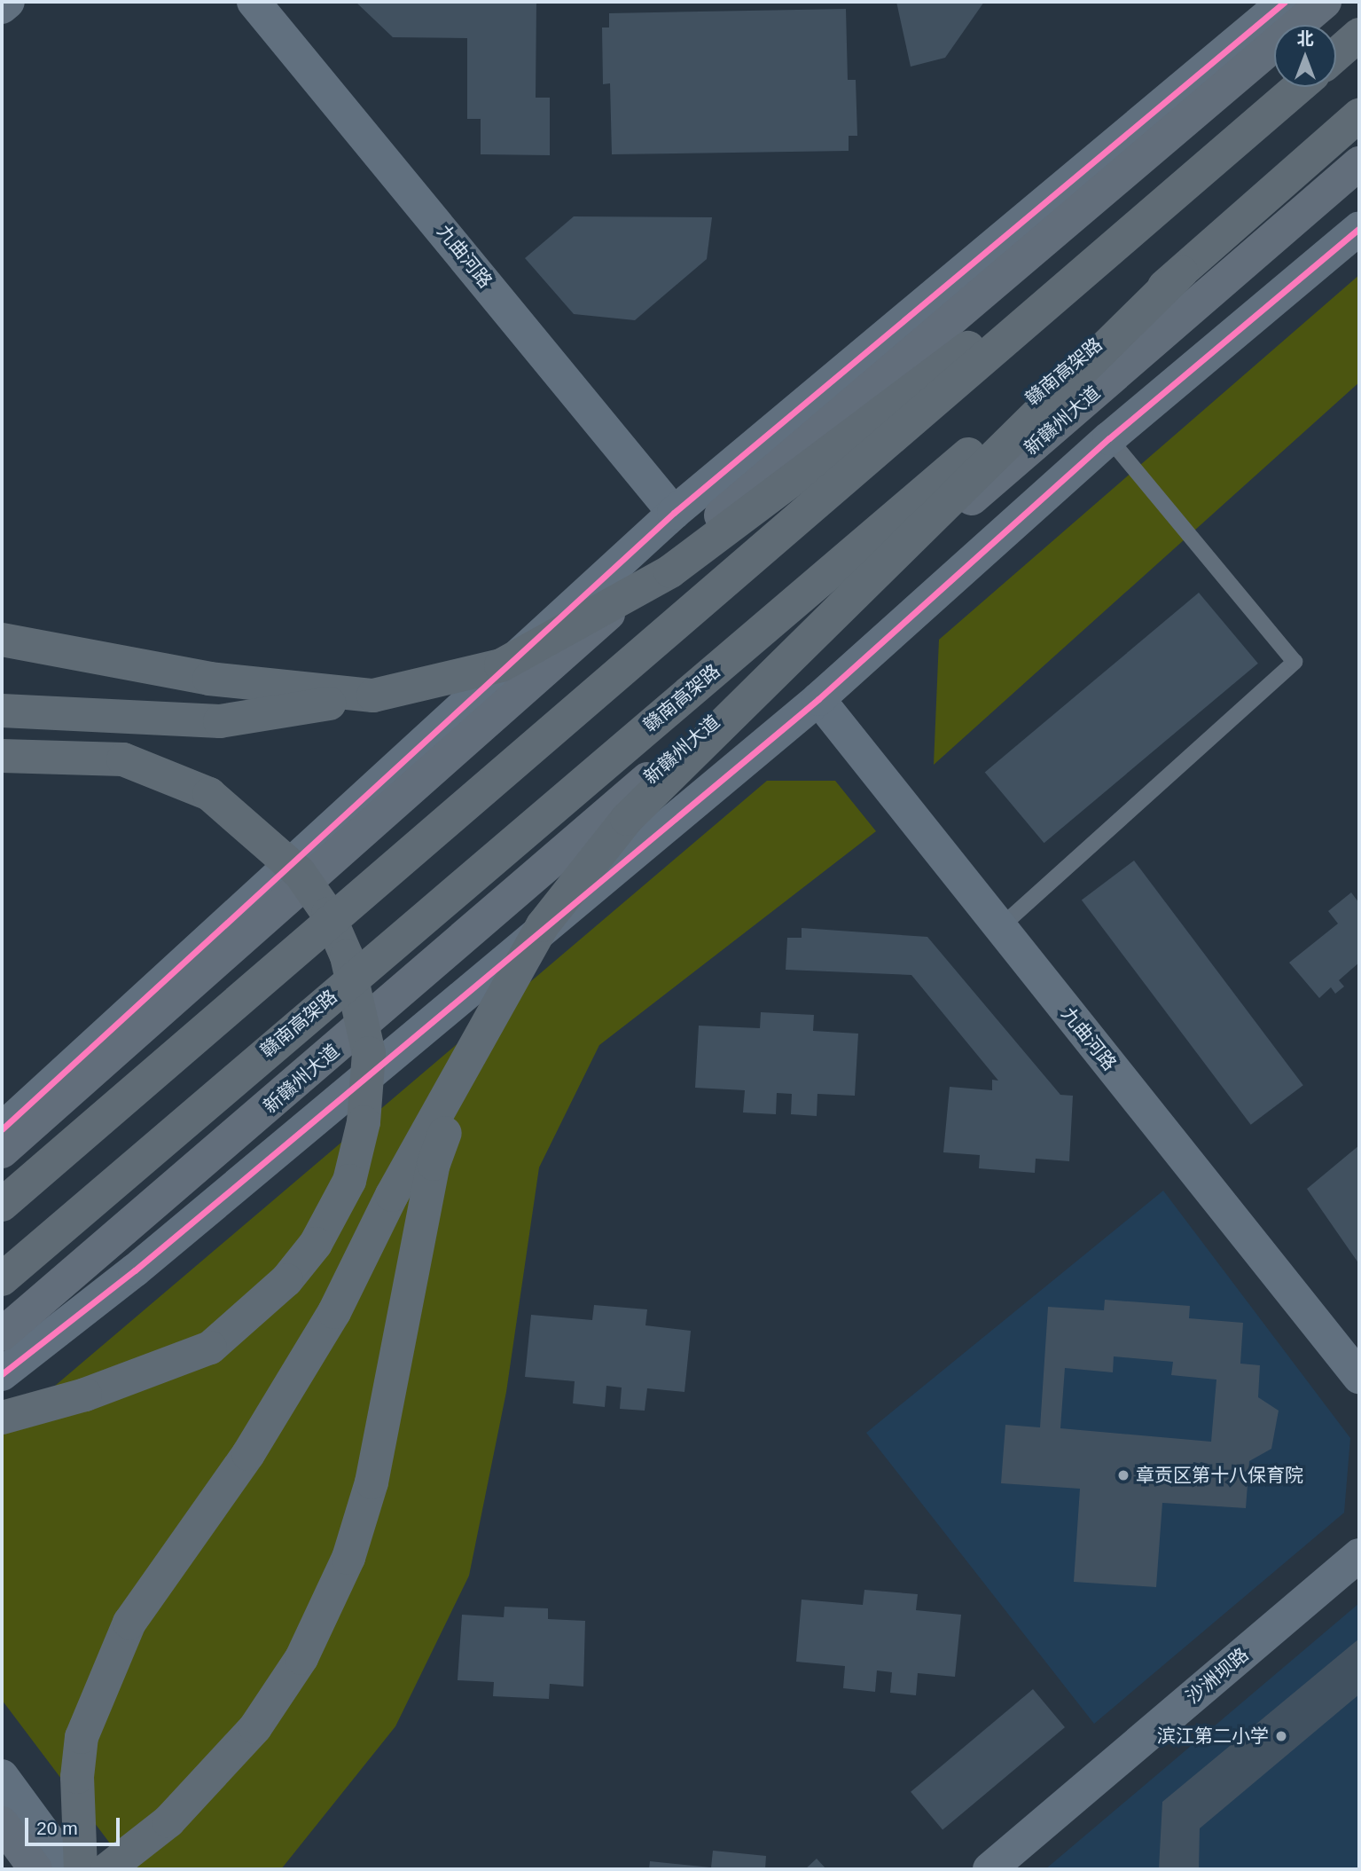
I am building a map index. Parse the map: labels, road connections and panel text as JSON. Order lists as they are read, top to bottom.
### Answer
{
  "streets": {
    "highway": ["赣南高架路"],
    "main road": ["新赣州大道"],
    "street": ["九曲河路", "沙洲坝路"]
  },
  "places": ["章贡区第十八保育院", "滨江第二小学"],
  "scale_bar": "20 m",
  "north": "top"
}
